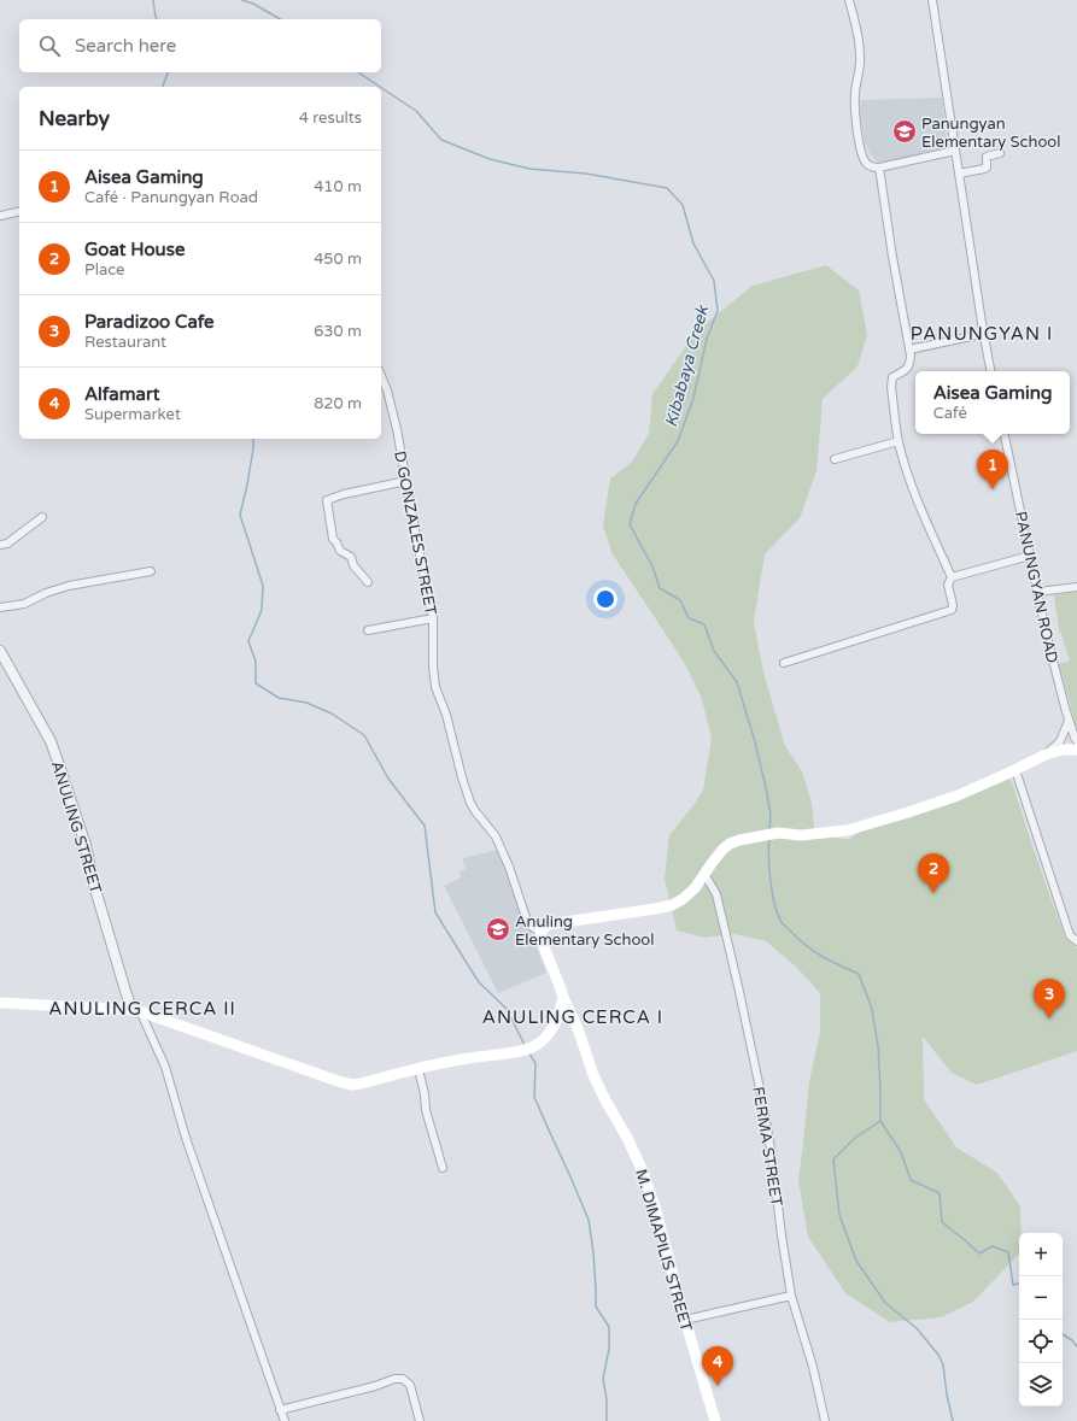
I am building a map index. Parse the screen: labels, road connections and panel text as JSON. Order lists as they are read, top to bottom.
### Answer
{
  "streets": {
    "main road": ["M. DIMAPILIS STREET"],
    "street": [
      "D GONZALES STREET",
      "PANUNGYAN ROAD",
      "ANULING STREET",
      "FERMA STREET"
    ]
  },
  "crossings": [
    ["D GONZALES STREET", "M. DIMAPILIS STREET"]
  ],
  "districts": ["PANUNGYAN I", "ANULING CERCA II", "ANULING CERCA I"],
  "water": ["Kibabaya Creek"],
  "places": {
    "school or university": ["Panungyan Elementary School", "Anuling Elementary School"]
  },
  "page": {
    "search": "Search here",
    "heading": ["Nearby", "4 results"],
    "list": [
      {
        "mark": "1",
        "name": "Aisea Gaming",
        "note": "Café · Panungyan Road",
        "value": "410 m"
      },
      {
        "mark": "2",
        "name": "Goat House",
        "note": "Place",
        "value": "450 m"
      },
      {
        "mark": "3",
        "name": "Paradizoo Cafe",
        "note": "Restaurant",
        "value": "630 m"
      },
      {
        "mark": "4",
        "name": "Alfamart",
        "note": "Supermarket",
        "value": "820 m"
      }
    ],
    "popup": ["Aisea Gaming", "Café"],
    "pins": [
      "1",
      "2",
      "3",
      "4"
    ],
    "map_buttons": ["+", "−"]
  }
}
